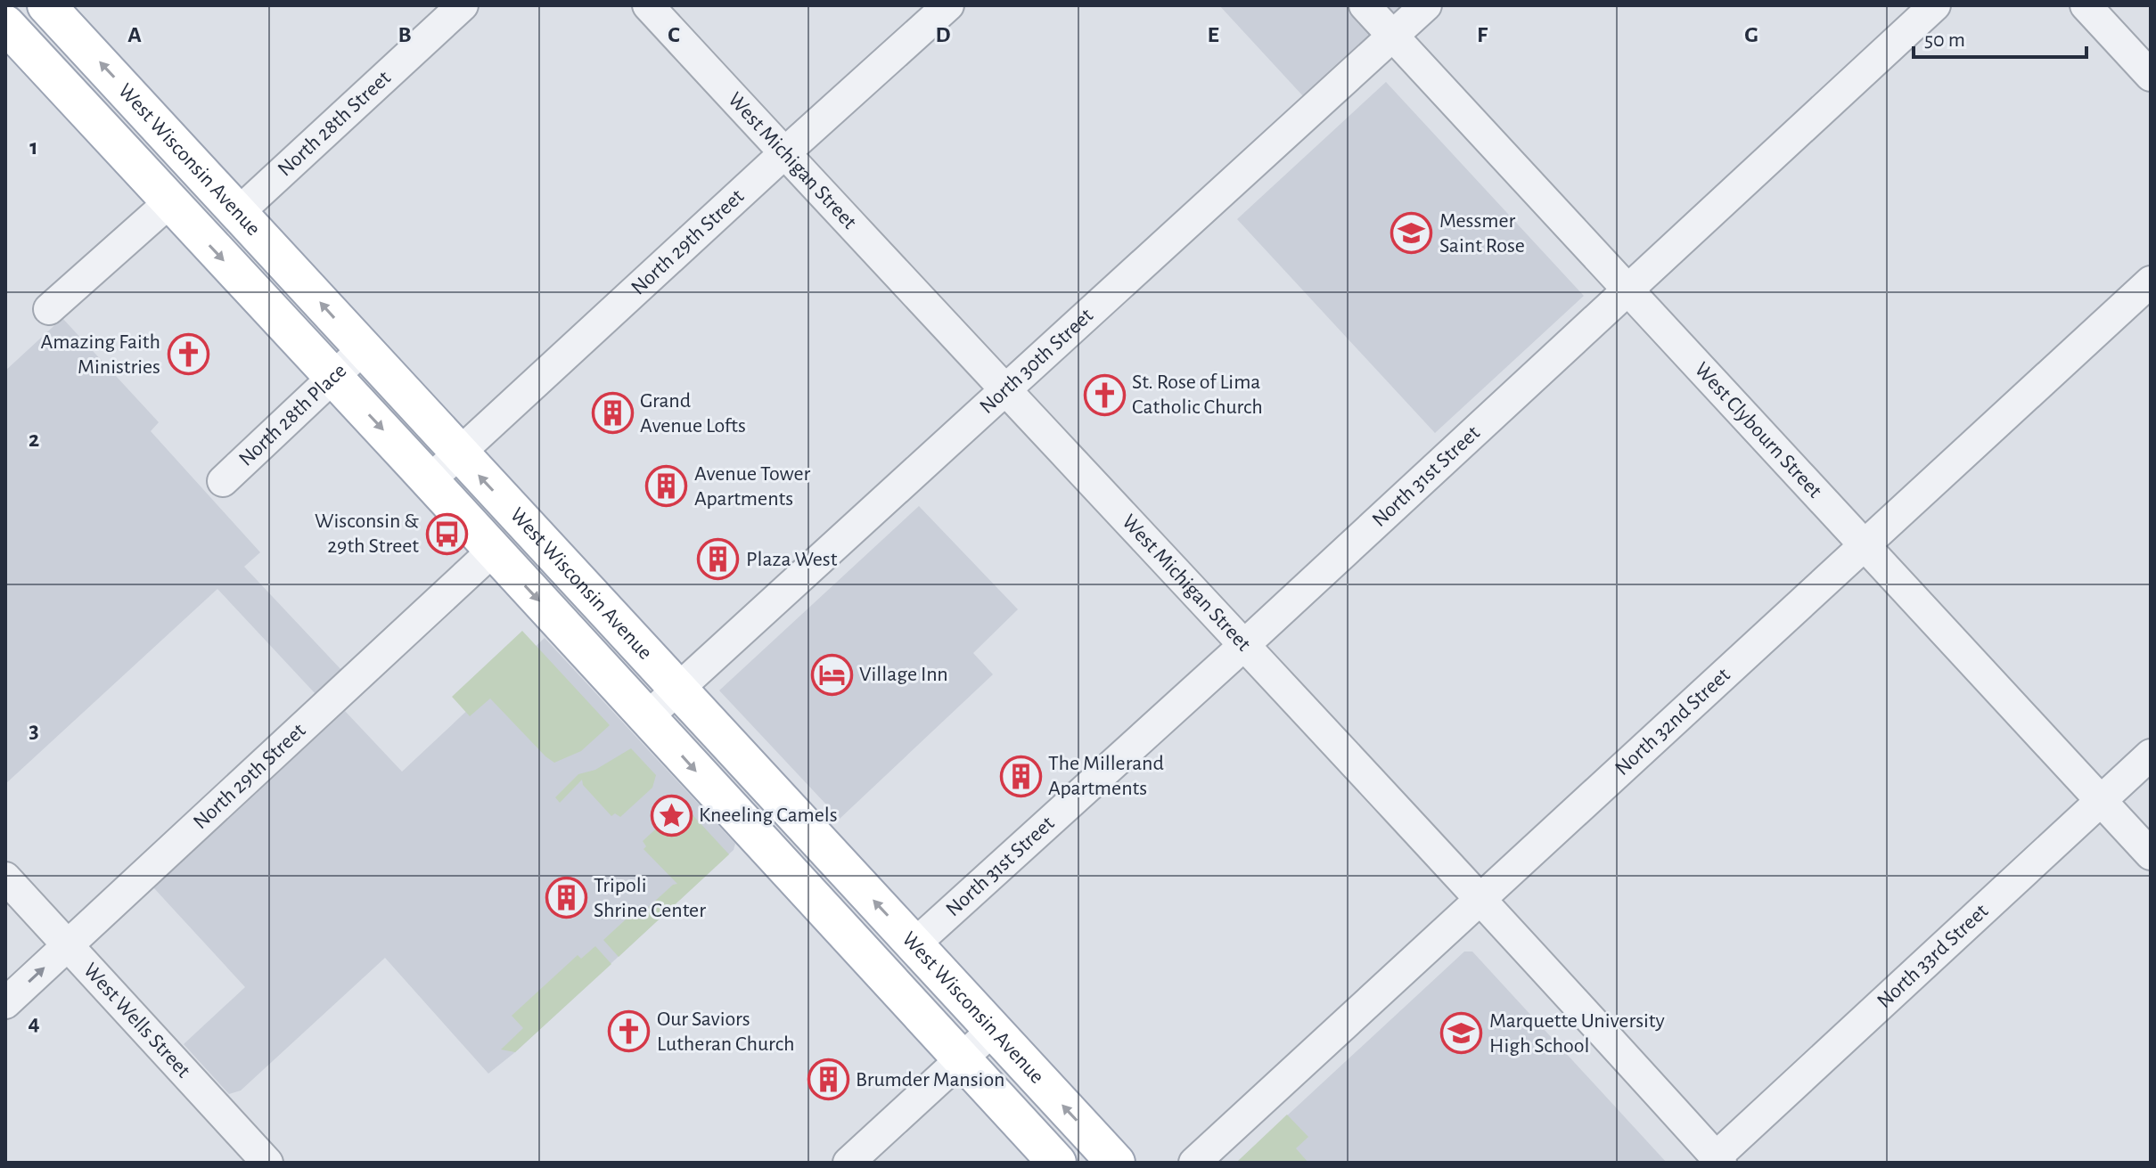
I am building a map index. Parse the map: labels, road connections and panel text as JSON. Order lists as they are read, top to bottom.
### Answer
{
  "streets": {
    "main road": ["West Wisconsin Avenue"],
    "street": [
      "North 28th Street",
      "West Michigan Street",
      "North 29th Street",
      "North 30th Street",
      "North 28th Place",
      "West Clybourn Street",
      "North 31st Street",
      "North 32nd Street",
      "North 33rd Street",
      "West Wells Street"
    ]
  },
  "crossings": [
    ["North 28th Street", "West Wisconsin Avenue"],
    ["West Wisconsin Avenue", "North 29th Street"],
    ["West Wisconsin Avenue", "North 30th Street"],
    ["West Wisconsin Avenue", "North 28th Place"],
    ["West Wisconsin Avenue", "North 31st Street"],
    ["West Michigan Street", "North 29th Street"],
    ["West Michigan Street", "North 30th Street"],
    ["West Michigan Street", "North 31st Street"],
    ["West Michigan Street", "North 32nd Street"],
    ["West Michigan Street", "North 33rd Street"],
    ["North 29th Street", "West Wells Street"],
    ["North 30th Street", "West Clybourn Street"],
    ["West Clybourn Street", "North 31st Street"],
    ["West Clybourn Street", "North 32nd Street"],
    ["West Clybourn Street", "North 33rd Street"]
  ],
  "places": {
    "school or university": ["Messmer Saint Rose", "Marquette University High School"],
    "church": ["Amazing Faith Ministries", "St. Rose of Lima Catholic Church", "Our Saviors Lutheran Church"],
    "building": [
      "Grand Avenue Lofts",
      "Avenue Tower Apartments",
      "Plaza West",
      "The Millerand Apartments",
      "Tripoli Shrine Center",
      "Brumder Mansion"
    ],
    "bus stop": ["Wisconsin & 29th Street"],
    "hotel": ["Village Inn"],
    "place": ["Kneeling Camels"]
  },
  "scale_bar": "50 m",
  "grid": {
    "columns": [
      "A",
      "B",
      "C",
      "D",
      "E",
      "F",
      "G"
    ],
    "rows": [
      "1",
      "2",
      "3",
      "4"
    ]
  }
}
